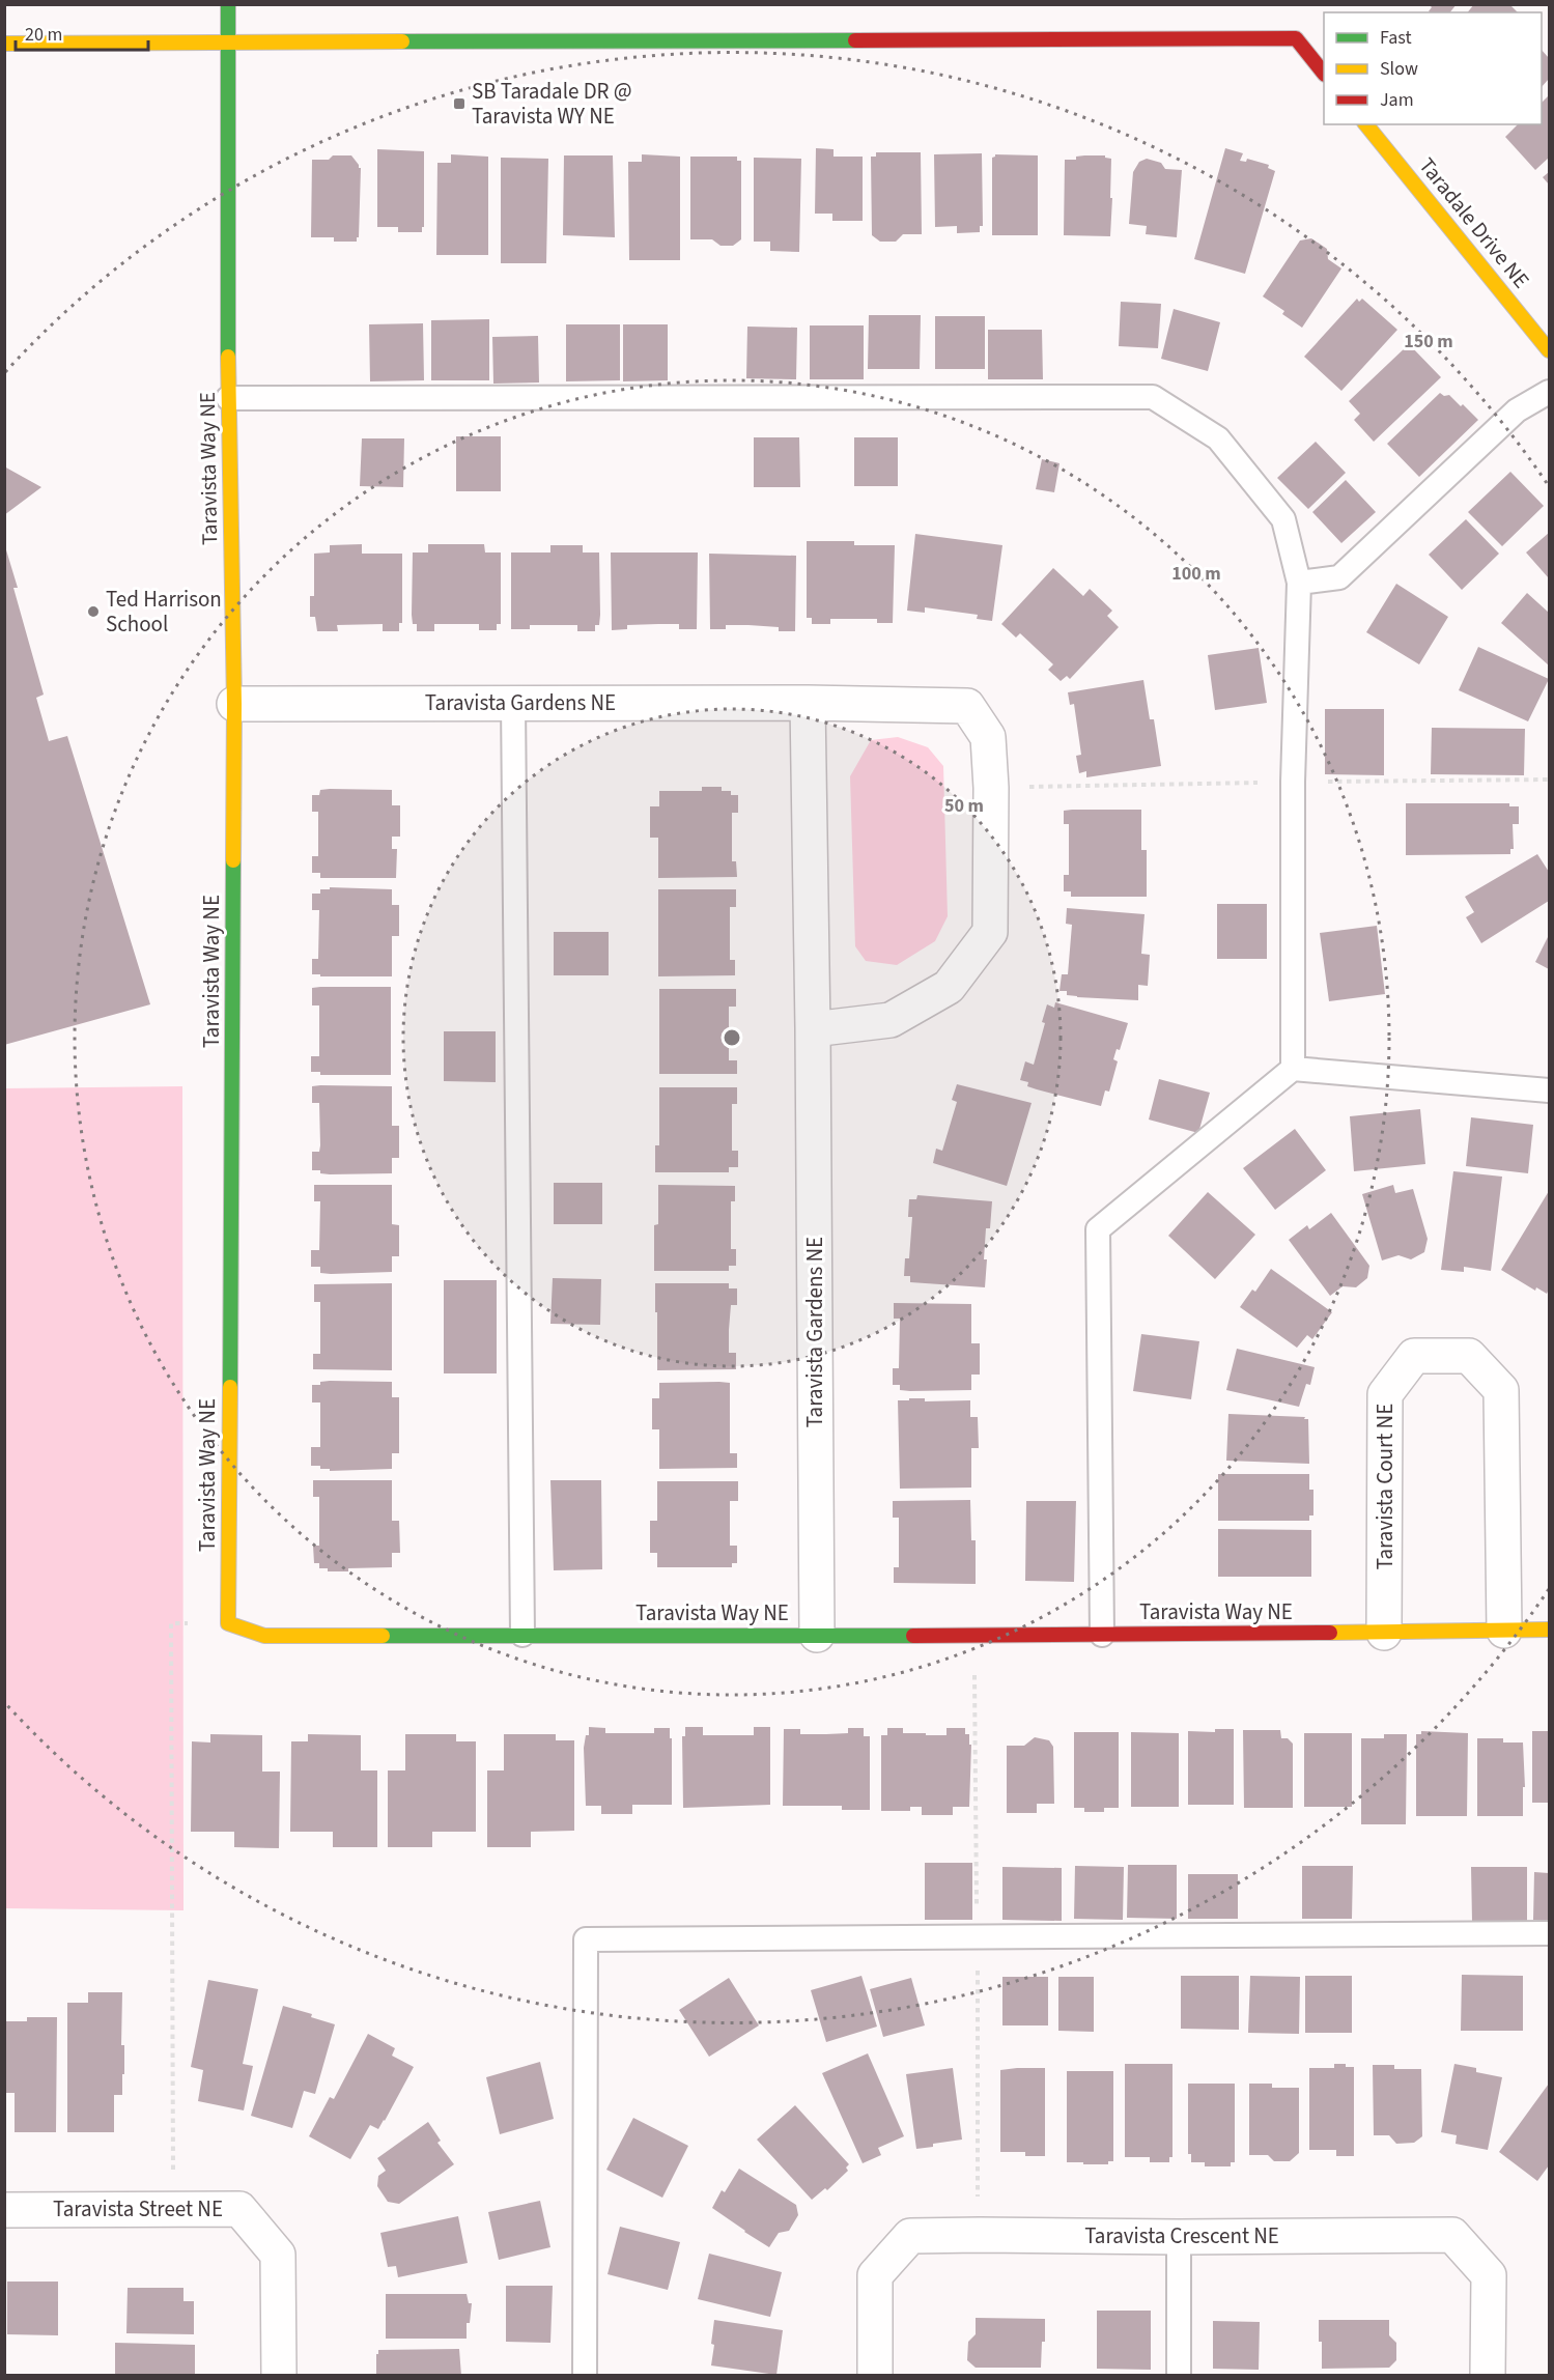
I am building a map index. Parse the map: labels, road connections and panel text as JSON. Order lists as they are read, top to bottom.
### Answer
{
  "streets": {
    "street": [
      "Taradale Drive NE",
      "Taravista Way NE",
      "Taravista Gardens NE",
      "Taravista Court NE",
      "Taravista Street NE",
      "Taravista Crescent NE"
    ]
  },
  "crossings": [
    ["Taravista Way NE", "Taravista Gardens NE"],
    ["Taravista Way NE", "Taravista Court NE"]
  ],
  "places": {
    "transit": ["SB Taradale DR @ Taravista WY NE"],
    "other": ["Ted Harrison School"]
  },
  "legend": ["Fast", "Slow", "Jam"],
  "scale_bar": "20 m",
  "rings": ["150 m", "100 m", "50 m"]
}
